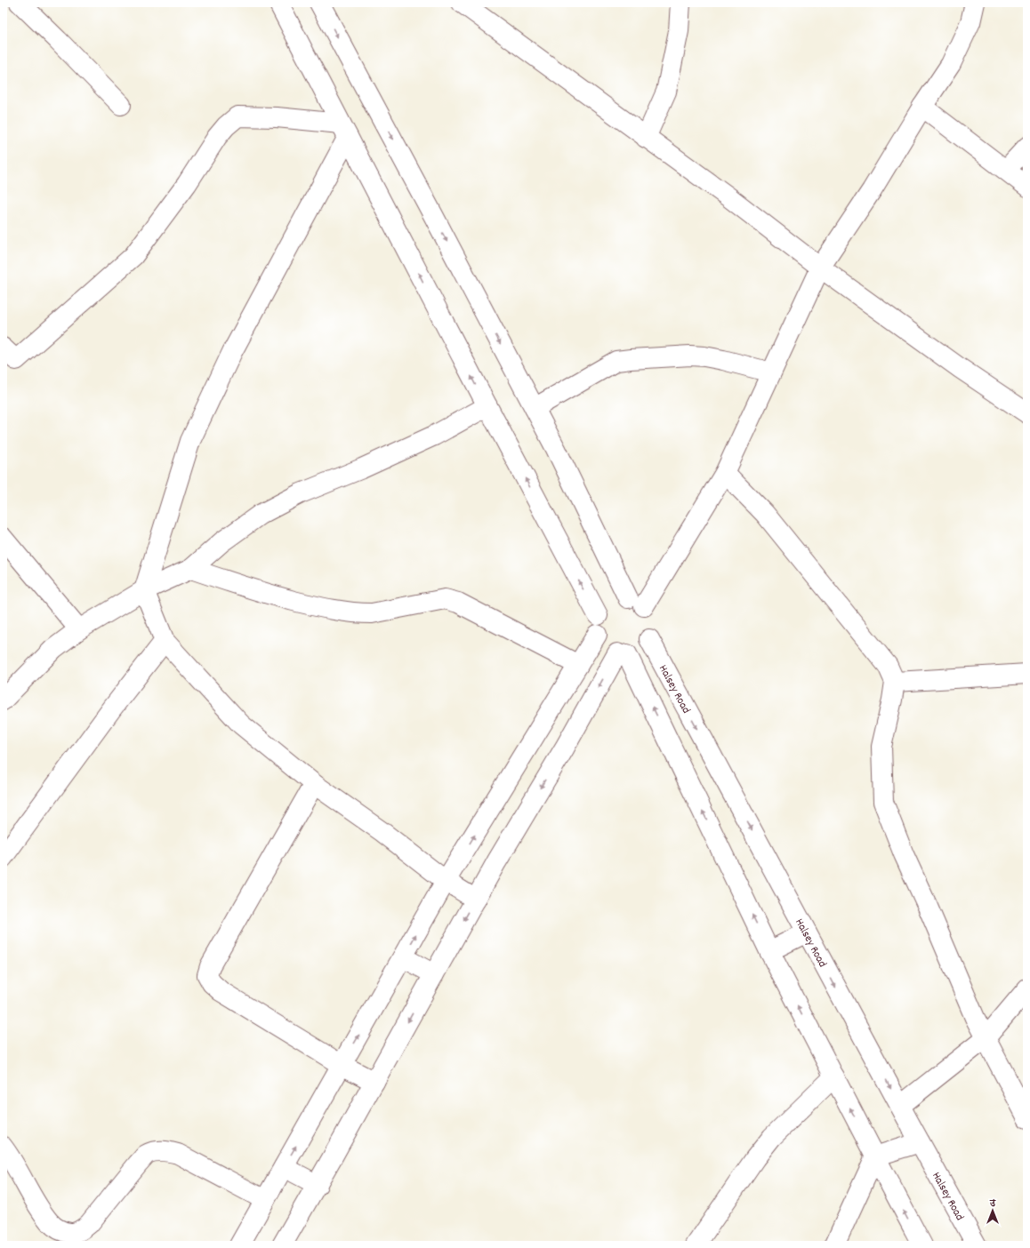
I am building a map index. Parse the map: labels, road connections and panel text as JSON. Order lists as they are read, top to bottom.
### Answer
{
  "streets": {
    "street": ["Halsey Road"]
  },
  "north": "top"
}
